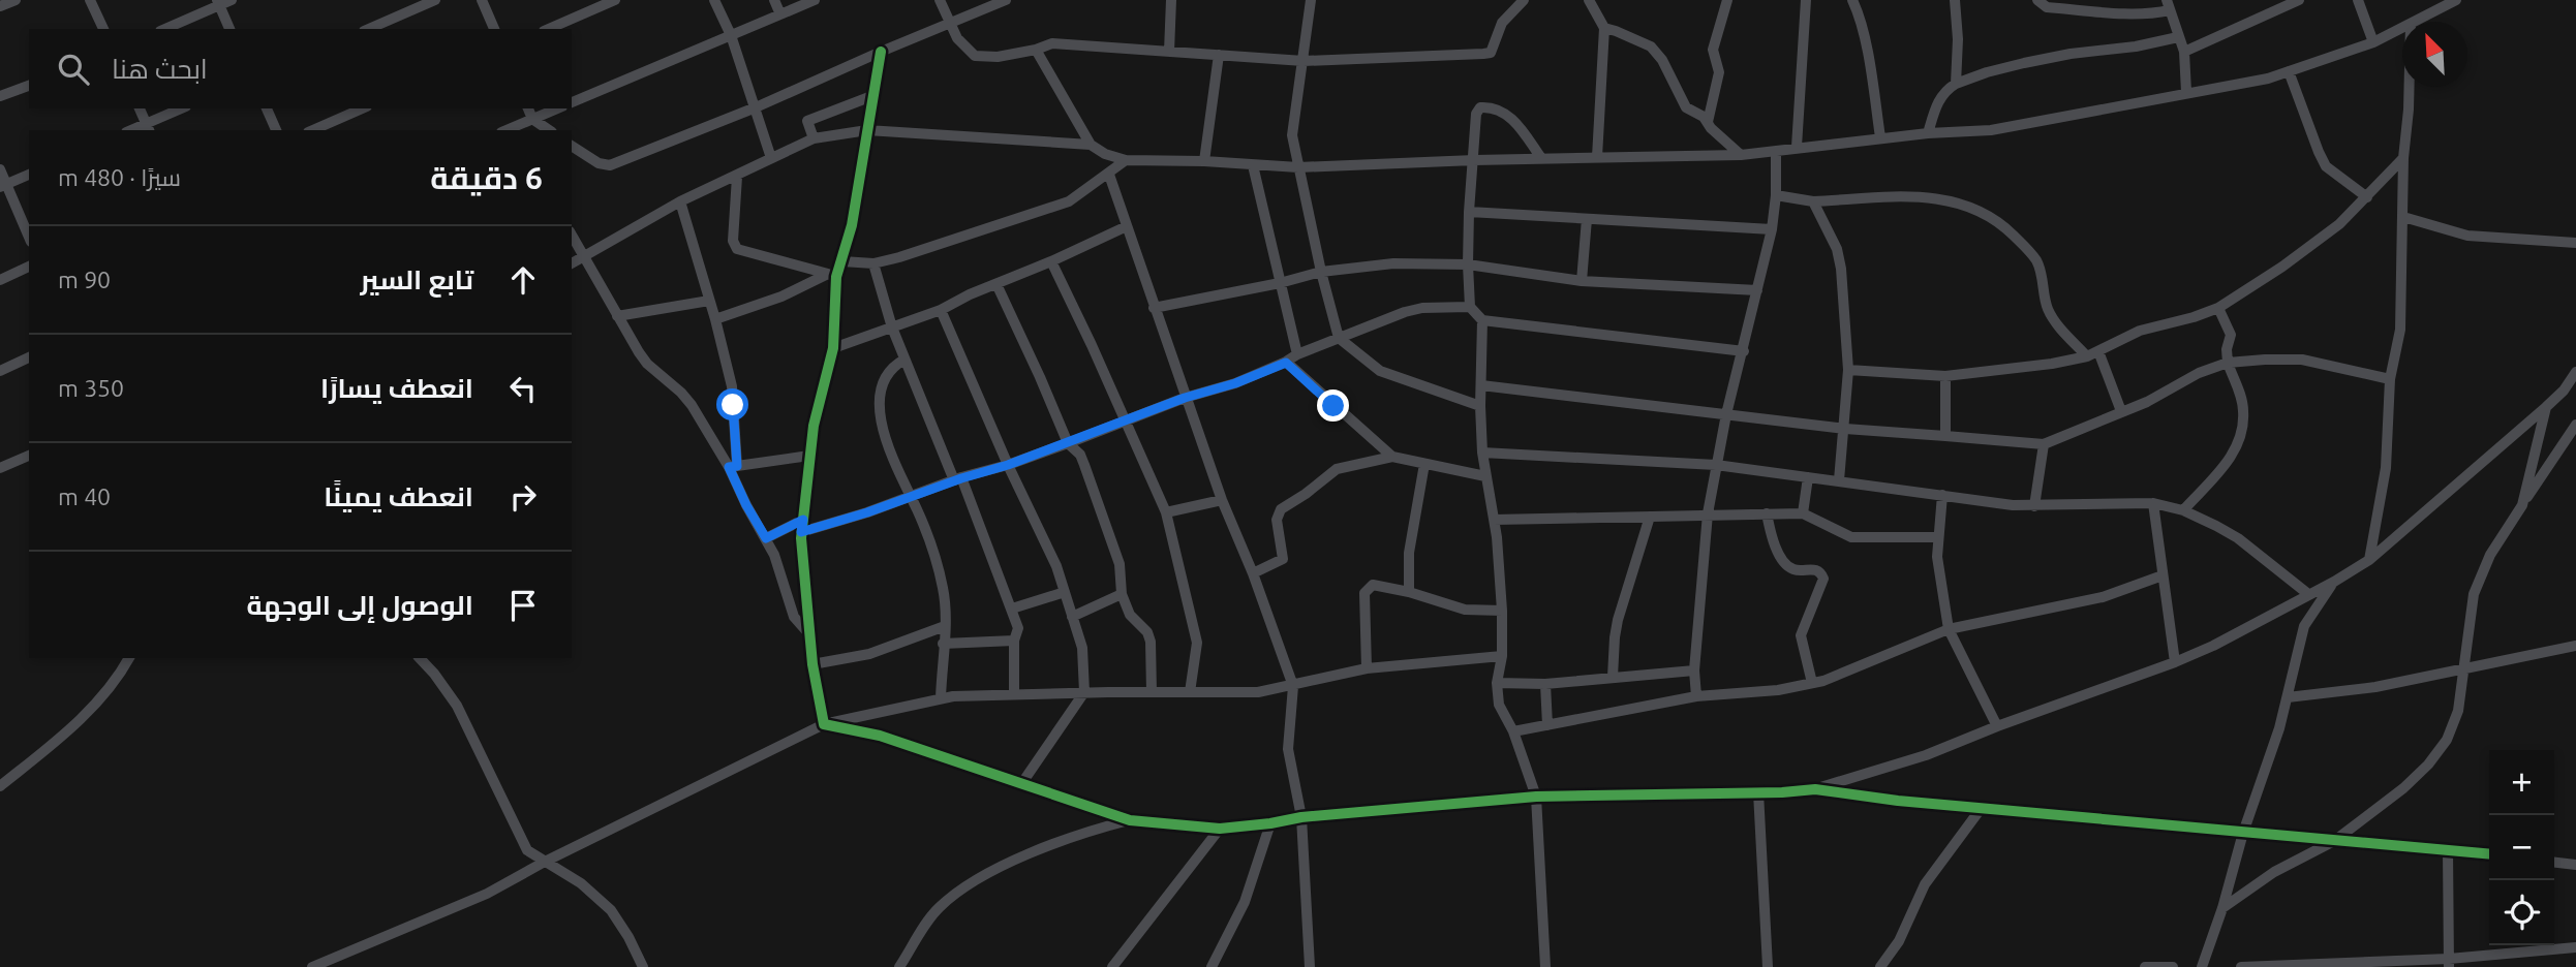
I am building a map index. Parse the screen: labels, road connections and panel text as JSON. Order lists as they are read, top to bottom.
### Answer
{
  "north": "top left",
  "page": {
    "search": "ابحث هنا",
    "heading": ["6 دقيقة", "سيرًا · 480 m"],
    "list": [
      ["تابع السير", "90 m"],
      ["انعطف يسارًا", "350 m"],
      ["انعطف يمينًا", "40 m"],
      "الوصول إلى الوجهة"
    ],
    "map_buttons": ["+", "−"]
  }
}
